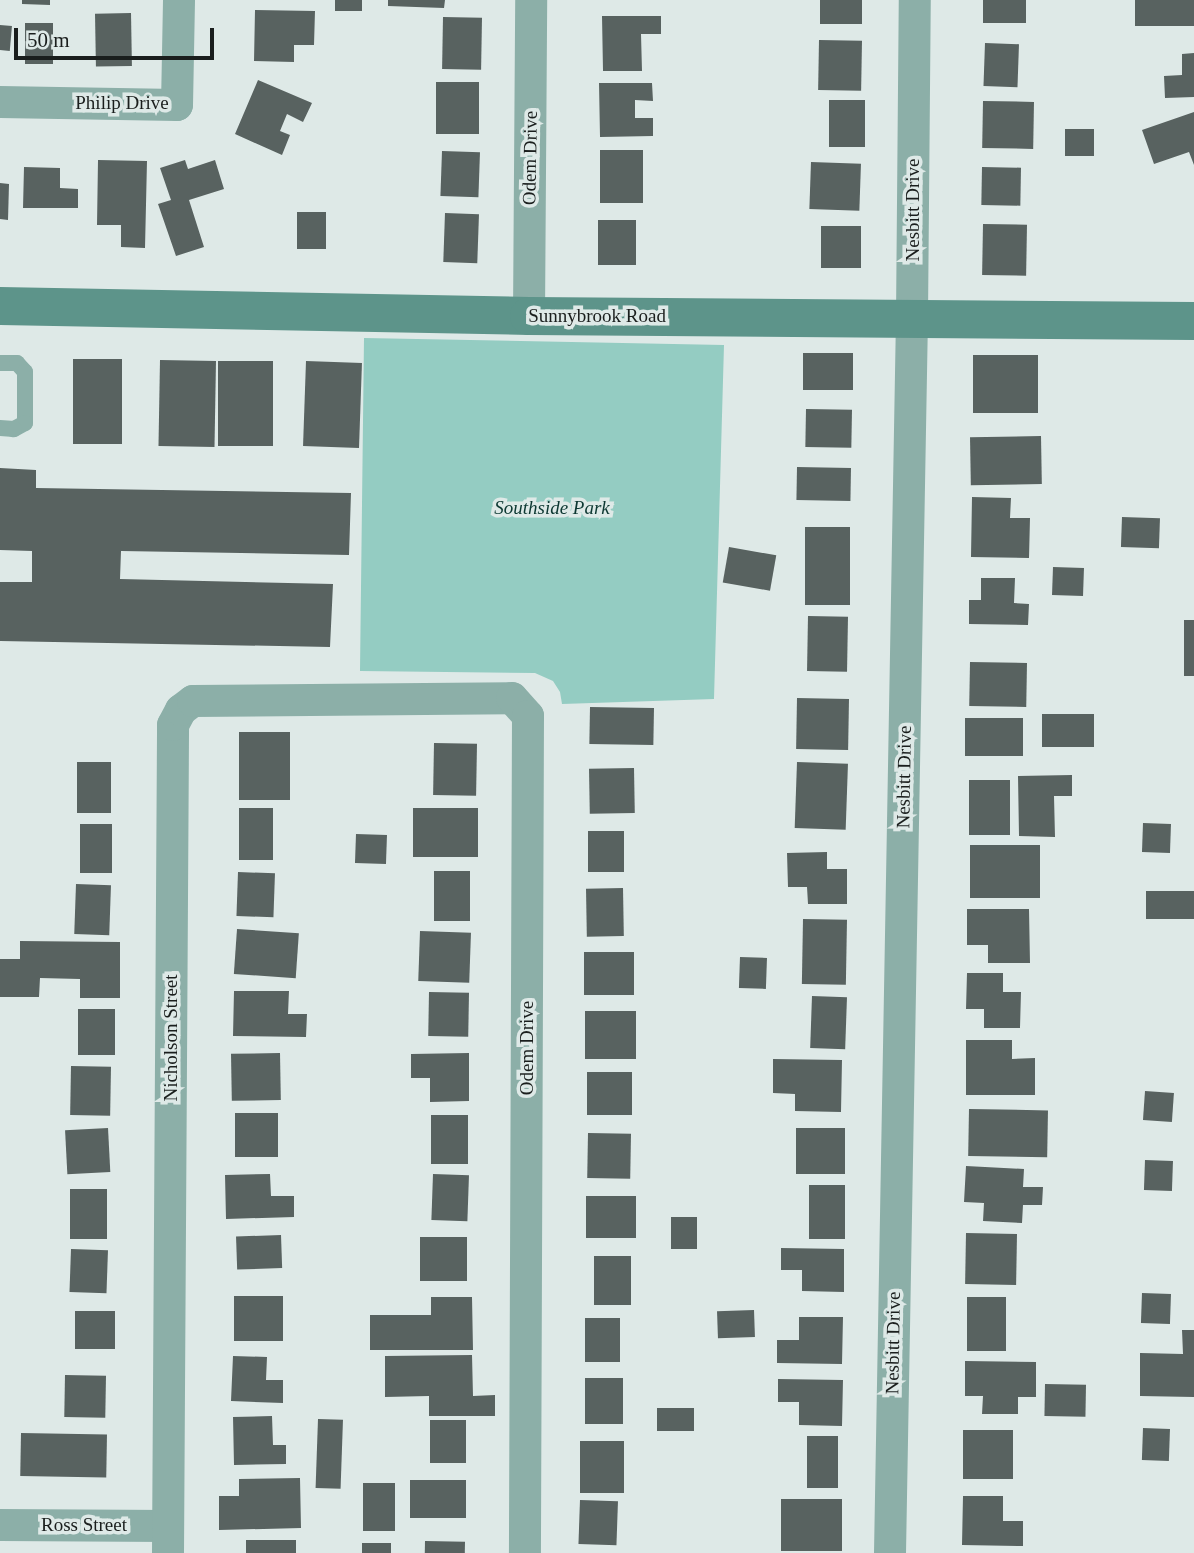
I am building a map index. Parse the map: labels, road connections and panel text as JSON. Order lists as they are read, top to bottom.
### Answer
{
  "streets": {
    "street": [
      "Philip Drive",
      "Odem Drive",
      "Nesbitt Drive",
      "Sunnybrook Road",
      "Nicholson Street",
      "Ross Street"
    ]
  },
  "crossings": [
    ["Odem Drive", "Sunnybrook Road"],
    ["Odem Drive", "Nicholson Street"],
    ["Nesbitt Drive", "Sunnybrook Road"],
    ["Nicholson Street", "Ross Street"]
  ],
  "parks": ["Southside Park"],
  "scale_bar": "50 m"
}
